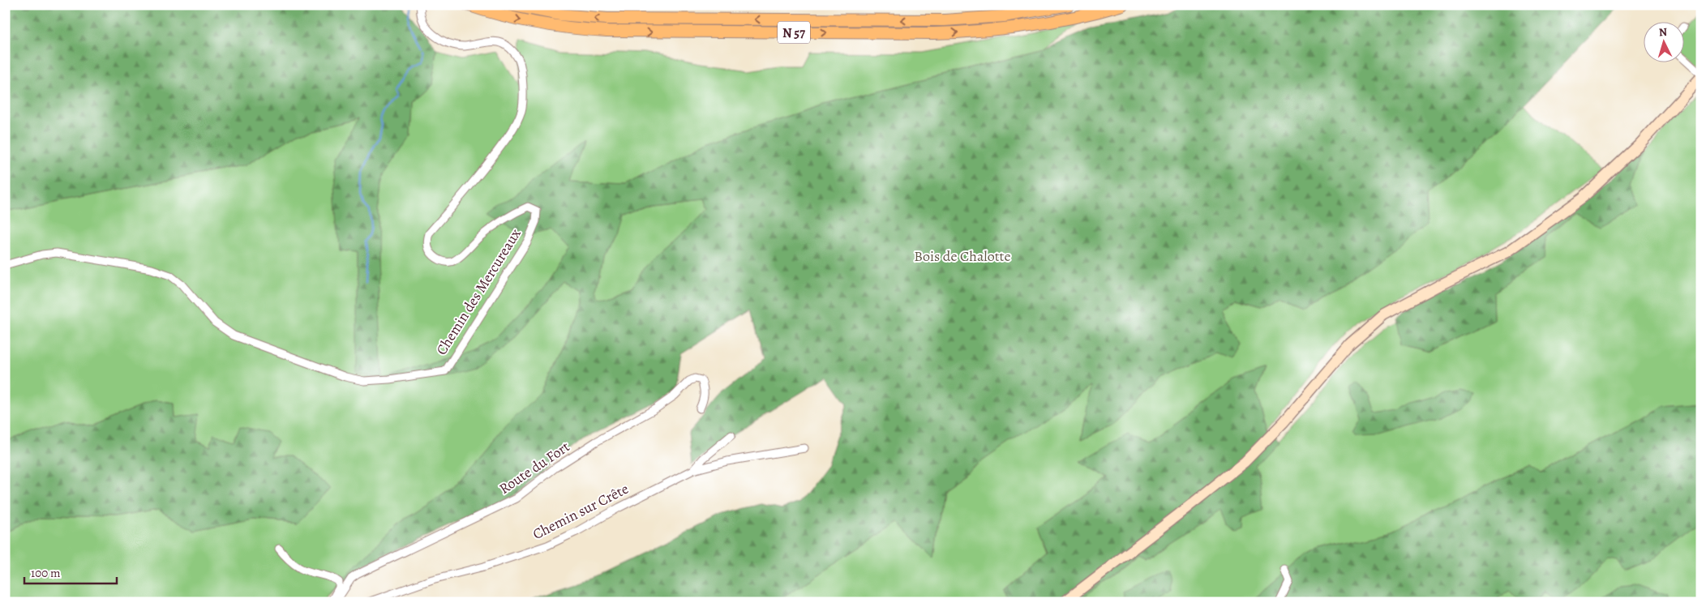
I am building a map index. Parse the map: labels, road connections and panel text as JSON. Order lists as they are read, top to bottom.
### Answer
{
  "streets": {
    "highway": ["N 57"],
    "street": ["Chemin des Mercureaux", "Route du Fort", "Chemin sur Crête"]
  },
  "parks": ["Bois de Chalotte"],
  "scale_bar": "100 m",
  "north": "top"
}
